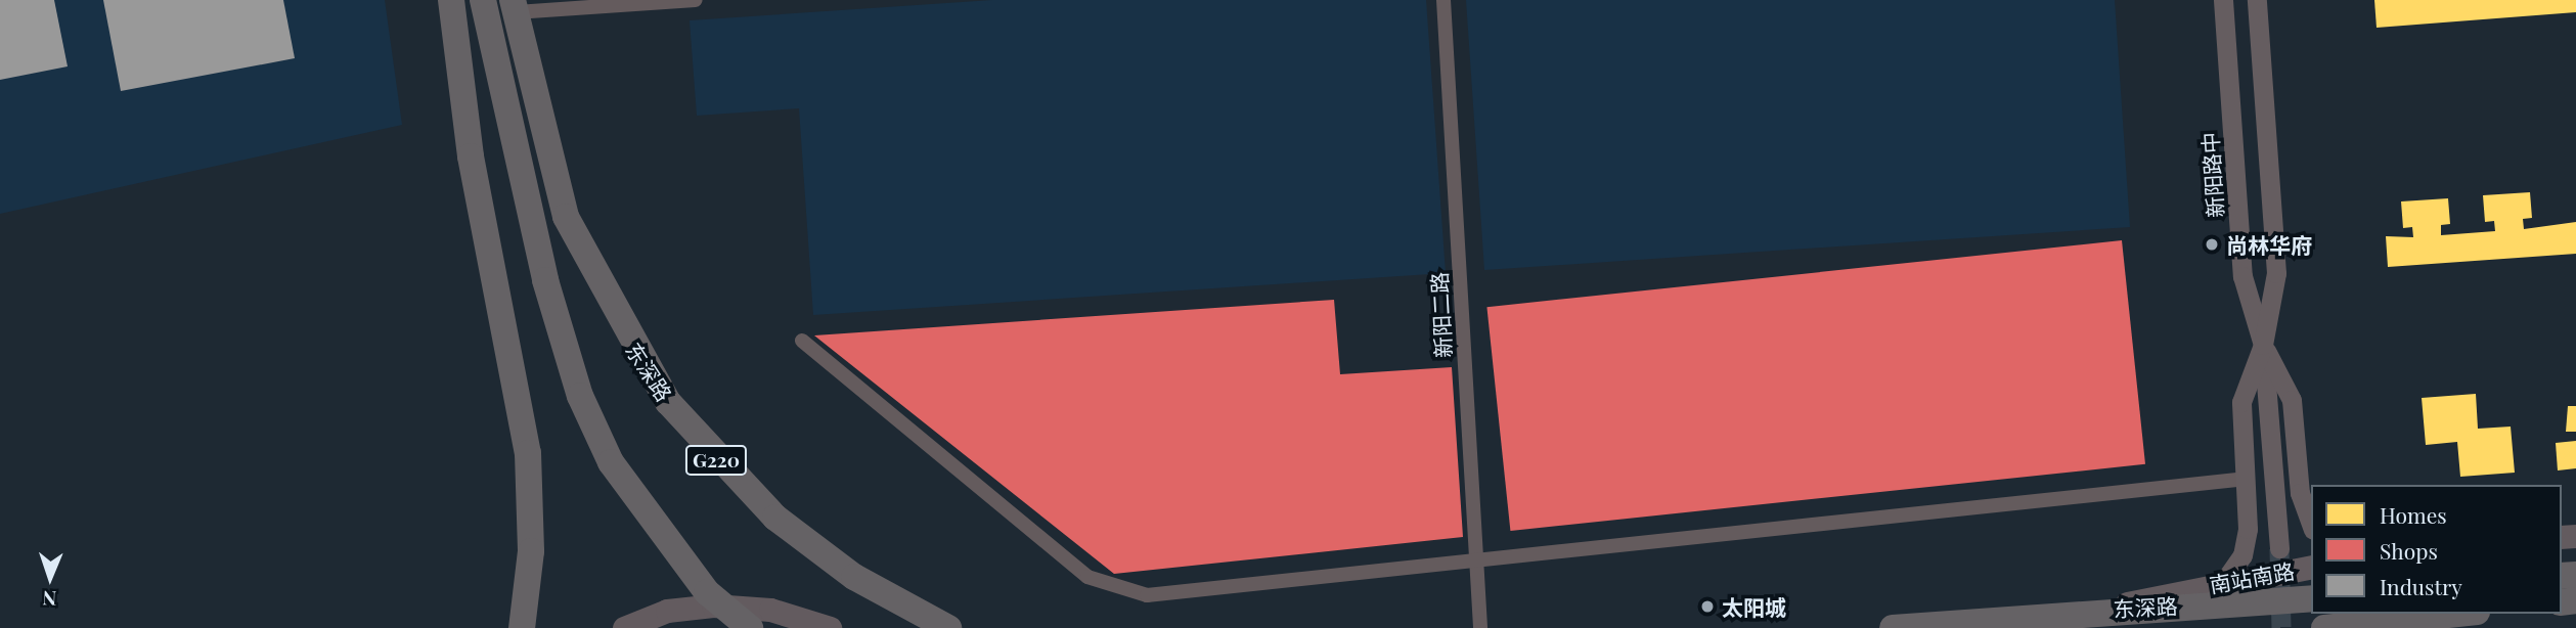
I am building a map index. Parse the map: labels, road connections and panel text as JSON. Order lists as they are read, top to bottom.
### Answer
{
  "streets": {
    "highway": ["东深路", "G220"],
    "main road": ["新阳路中", "南站南路"],
    "street": ["新阳二路"]
  },
  "crossings": [
    ["东深路", "南站南路"]
  ],
  "places": ["尚林华府", "太阳城"],
  "legend": ["Homes", "Shops", "Industry"],
  "north": "bottom"
}
